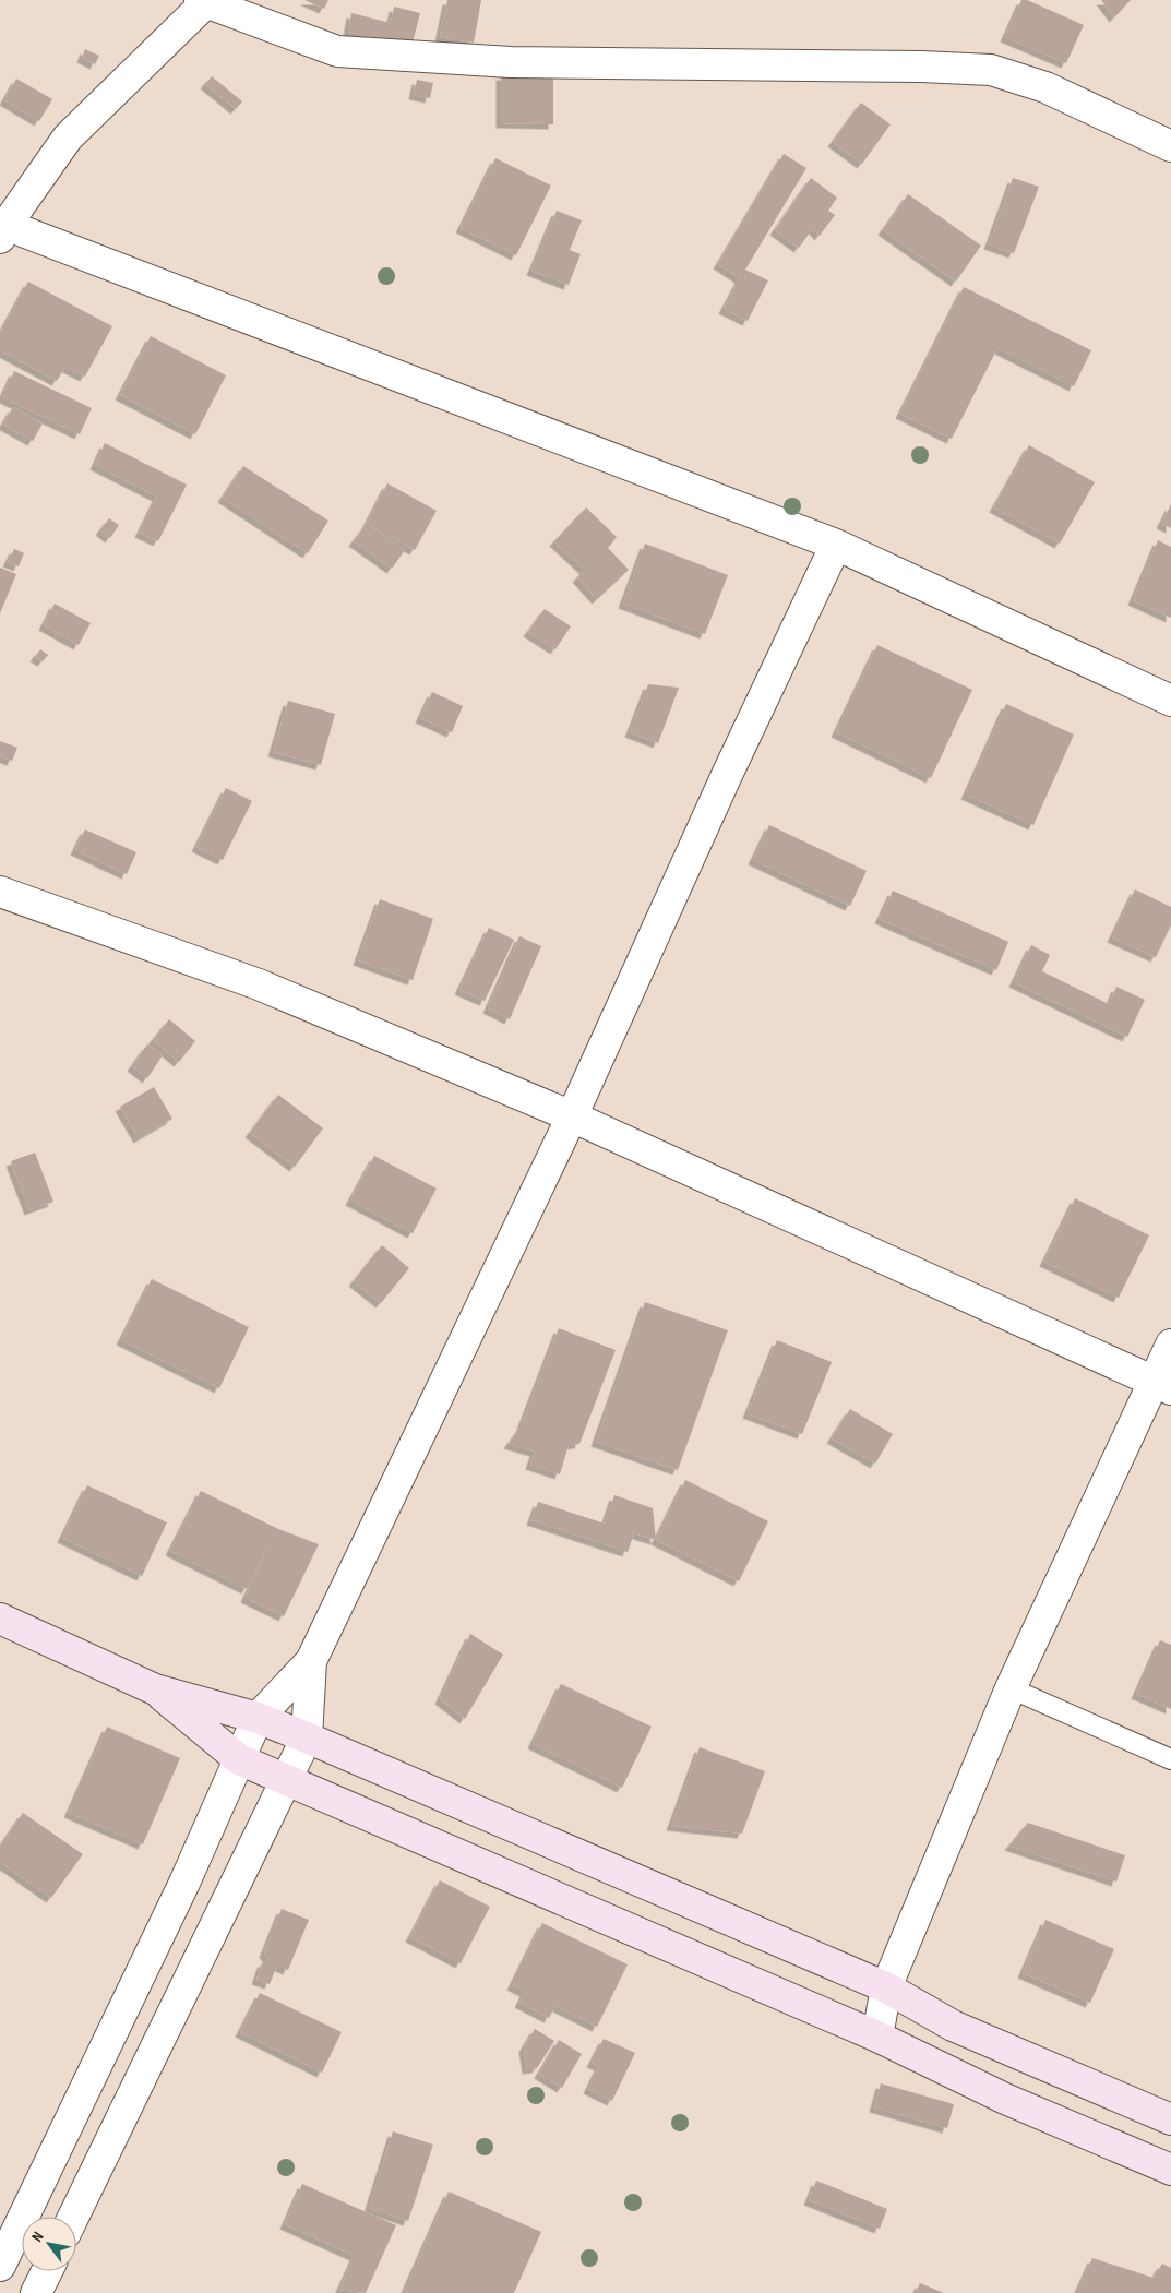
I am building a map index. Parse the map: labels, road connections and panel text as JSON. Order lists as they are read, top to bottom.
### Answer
{
  "north": "top left"
}
